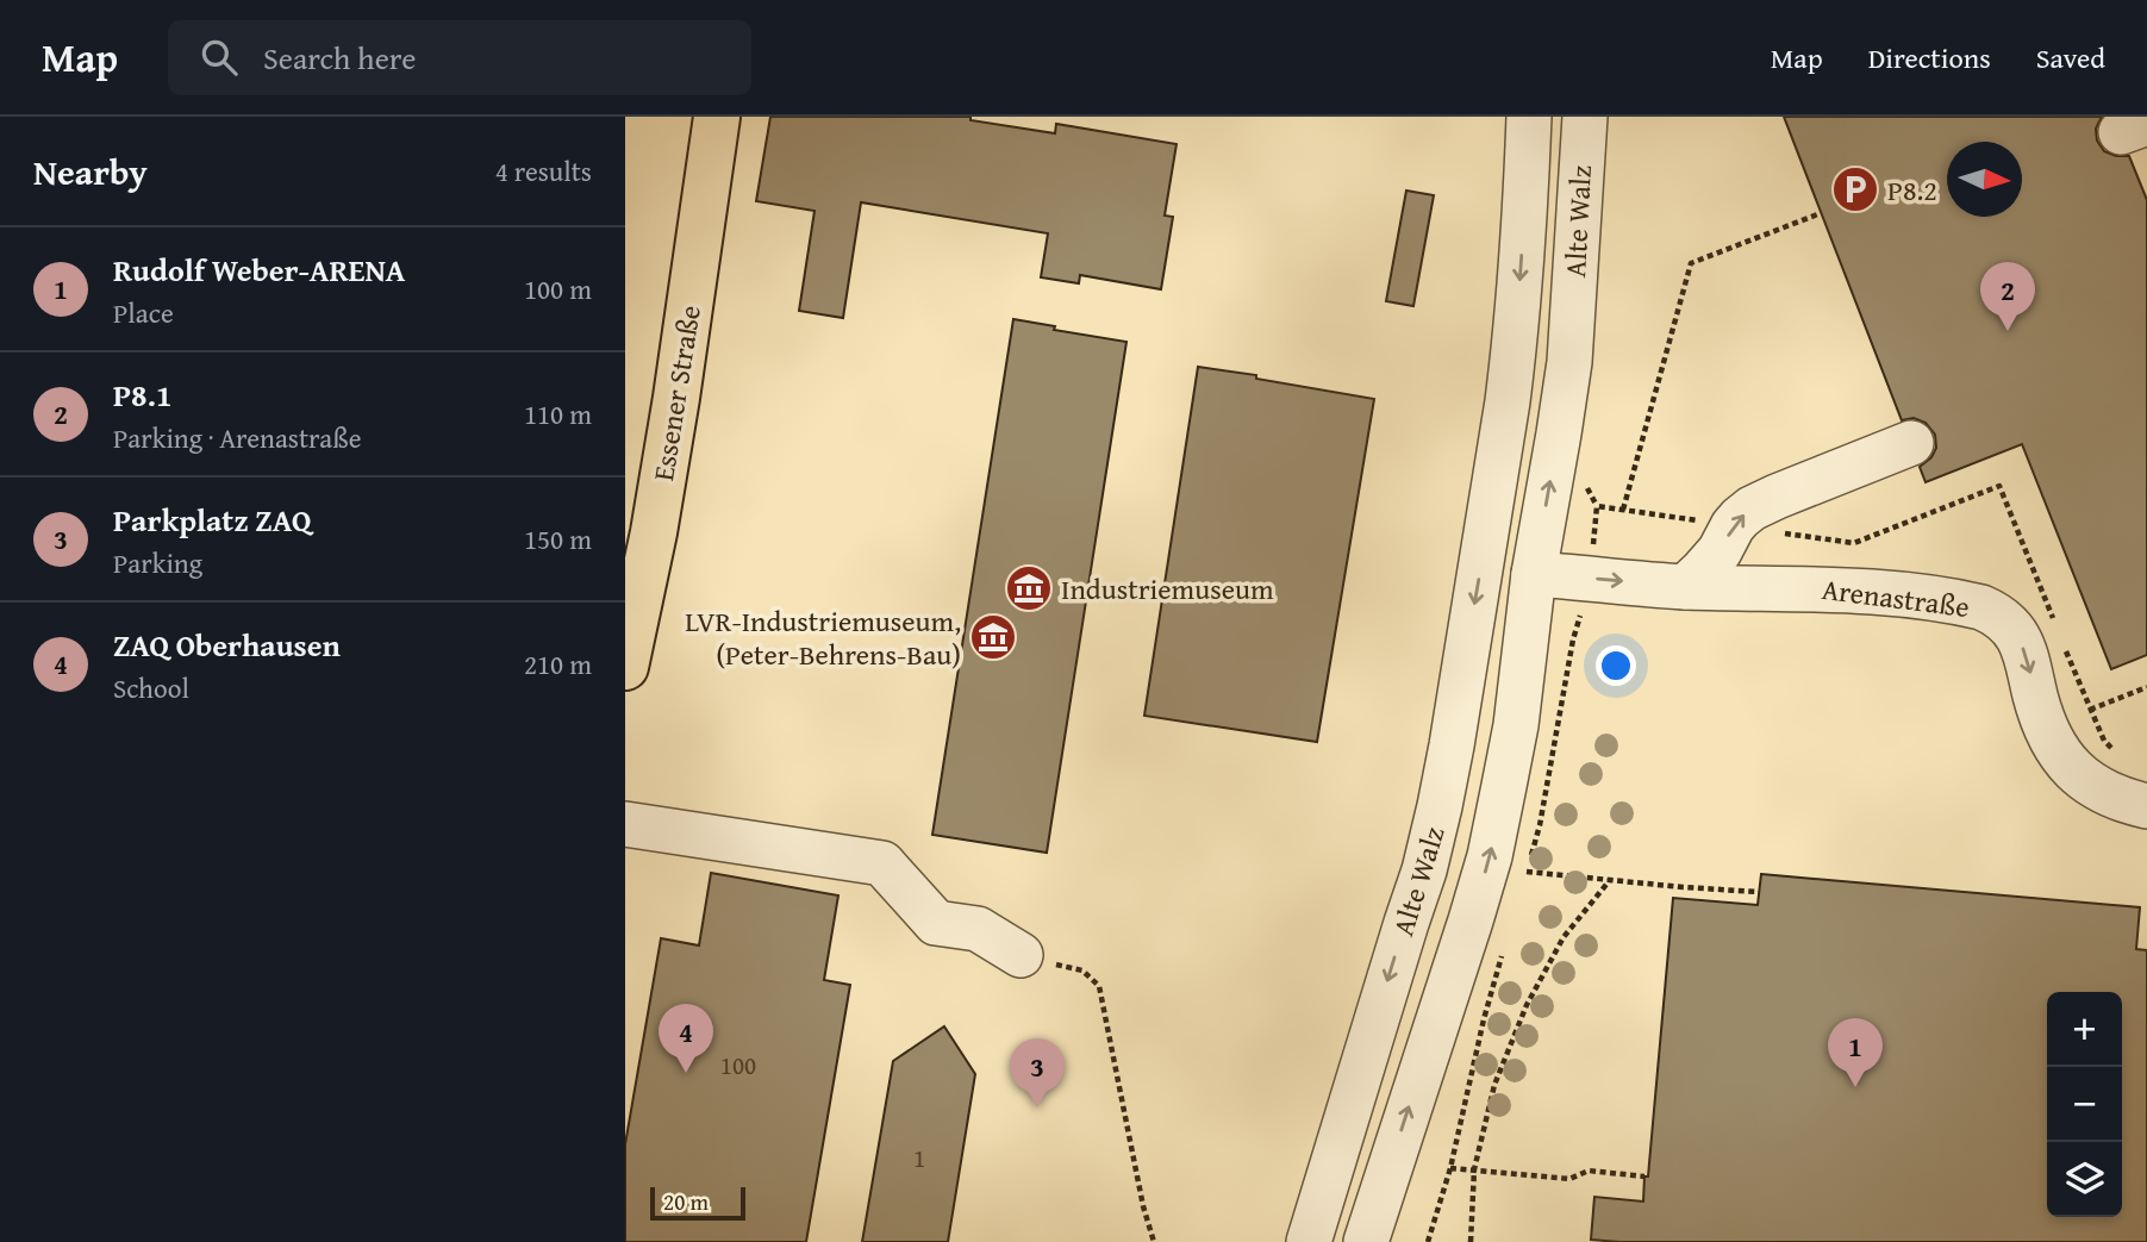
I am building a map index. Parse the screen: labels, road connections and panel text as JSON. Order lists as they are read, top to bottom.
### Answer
{
  "streets": {
    "main road": ["Essener Straße"],
    "street": ["Alte Walz", "Arenastraße"]
  },
  "crossings": [
    ["Alte Walz", "Arenastraße"]
  ],
  "one_way": ["Arenastraße"],
  "places": {
    "parking": ["P8.2"],
    "museum": ["Industriemuseum", "LVR-Industriemuseum, (Peter-Behrens-Bau)"]
  },
  "house_numbers": ["100", "1"],
  "scale_bar": "20 m",
  "north": "right",
  "page": {
    "header": "Map",
    "search": "Search here",
    "nav": ["Map", "Directions", "Saved"],
    "heading": ["Nearby", "4 results"],
    "list": [
      {
        "mark": "1",
        "name": "Rudolf Weber-ARENA",
        "note": "Place",
        "value": "100 m"
      },
      {
        "mark": "2",
        "name": "P8.1",
        "note": "Parking · Arenastraße",
        "value": "110 m"
      },
      {
        "mark": "3",
        "name": "Parkplatz ZAQ",
        "note": "Parking",
        "value": "150 m"
      },
      {
        "mark": "4",
        "name": "ZAQ Oberhausen",
        "note": "School",
        "value": "210 m"
      }
    ],
    "pins": [
      "2",
      "4",
      "1",
      "3"
    ],
    "map_buttons": ["+", "−"],
    "scale": "20 m"
  }
}
